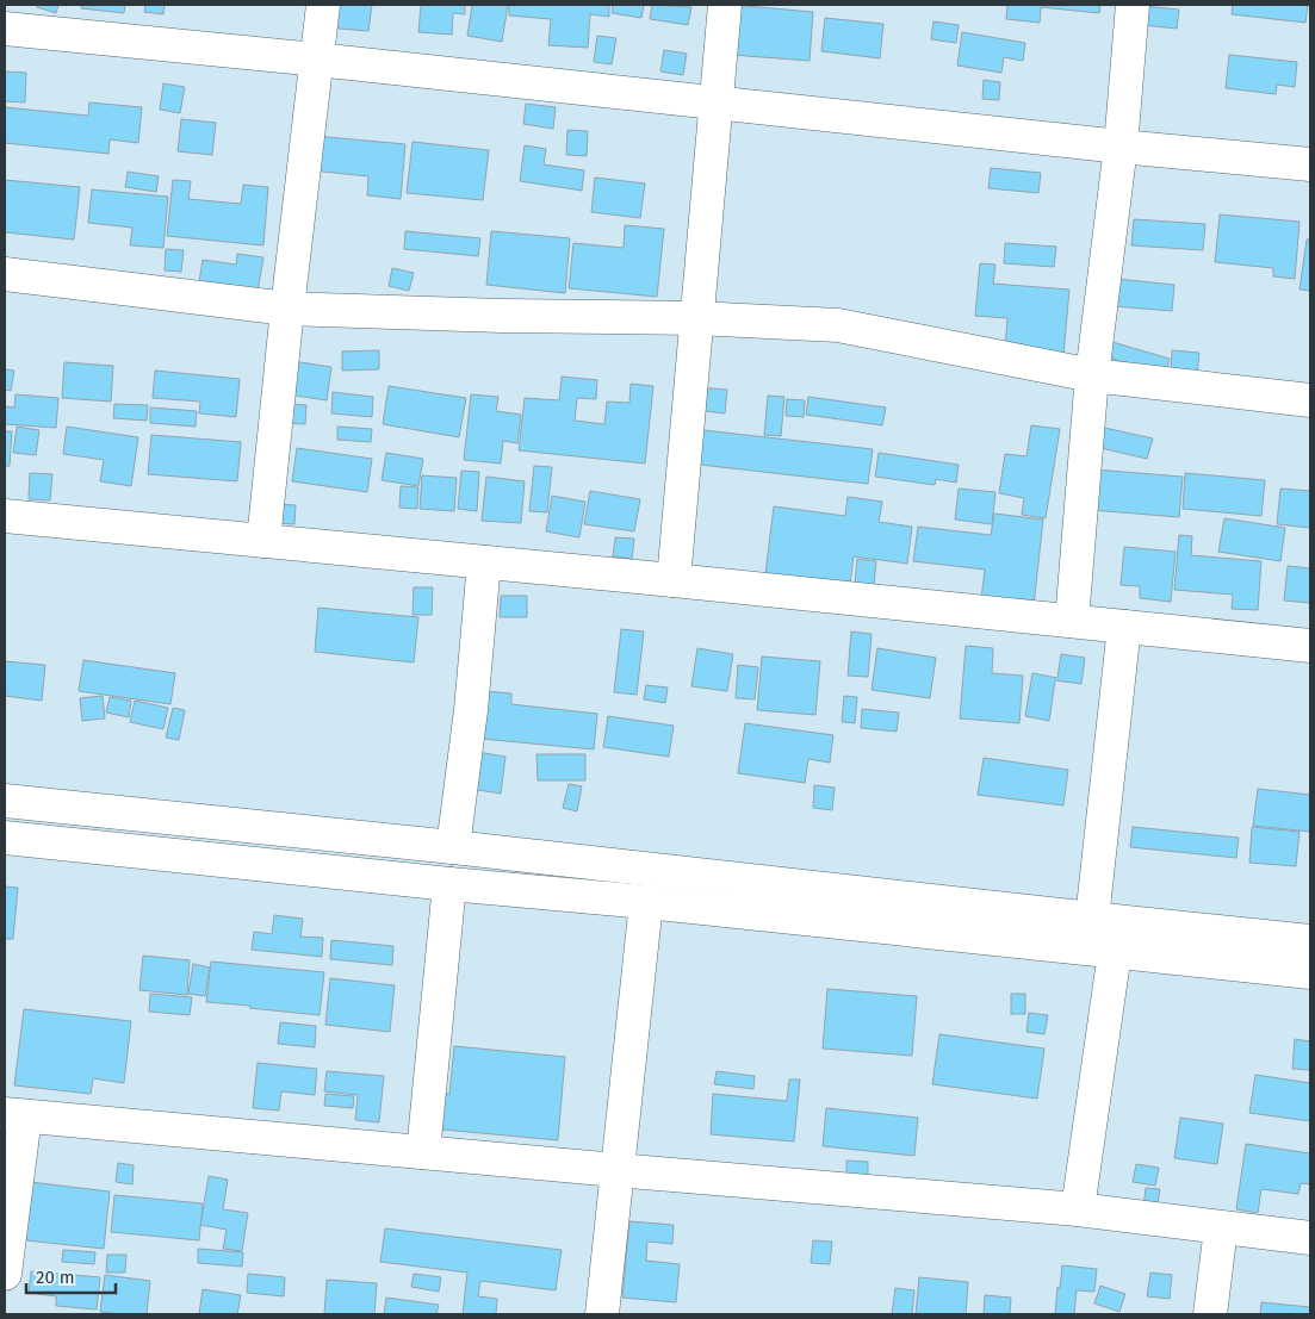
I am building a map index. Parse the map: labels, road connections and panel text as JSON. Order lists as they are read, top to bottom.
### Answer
{
  "scale_bar": "20 m"
}
